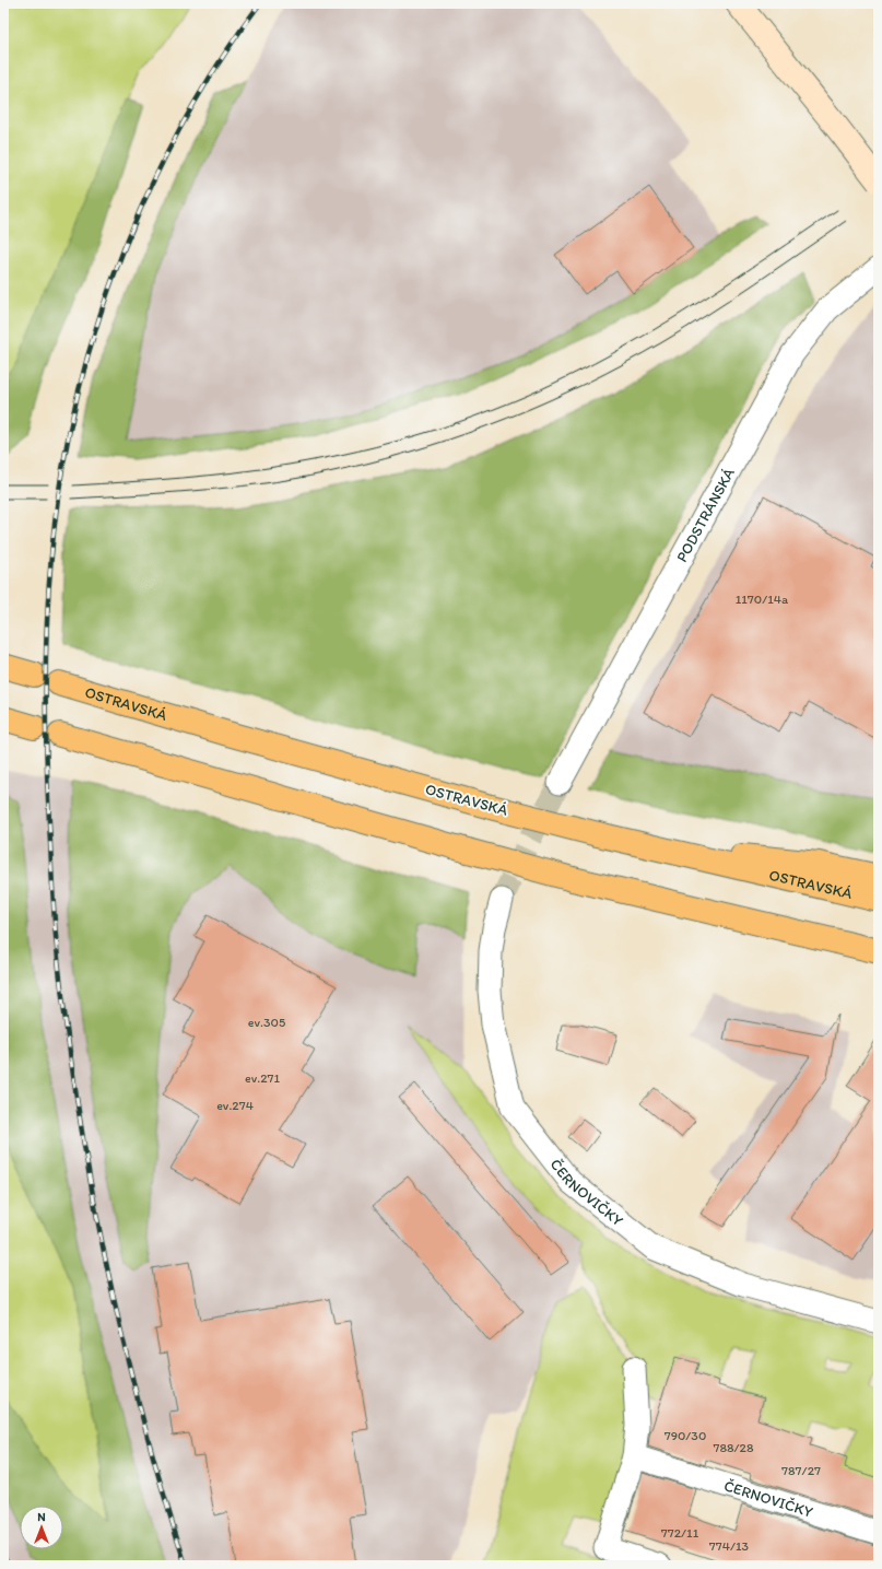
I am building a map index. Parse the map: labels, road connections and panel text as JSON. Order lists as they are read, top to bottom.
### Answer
{
  "streets": {
    "highway": ["OSTRAVSKÁ"],
    "street": ["PODSTRÁNSKÁ", "ČERNOVIČKY"]
  },
  "house_numbers": [
    "1170/14a",
    "ev.305",
    "ev.271",
    "ev.274",
    "790/30",
    "788/28",
    "787/27",
    "772/11",
    "774/13"
  ],
  "north": "top"
}
